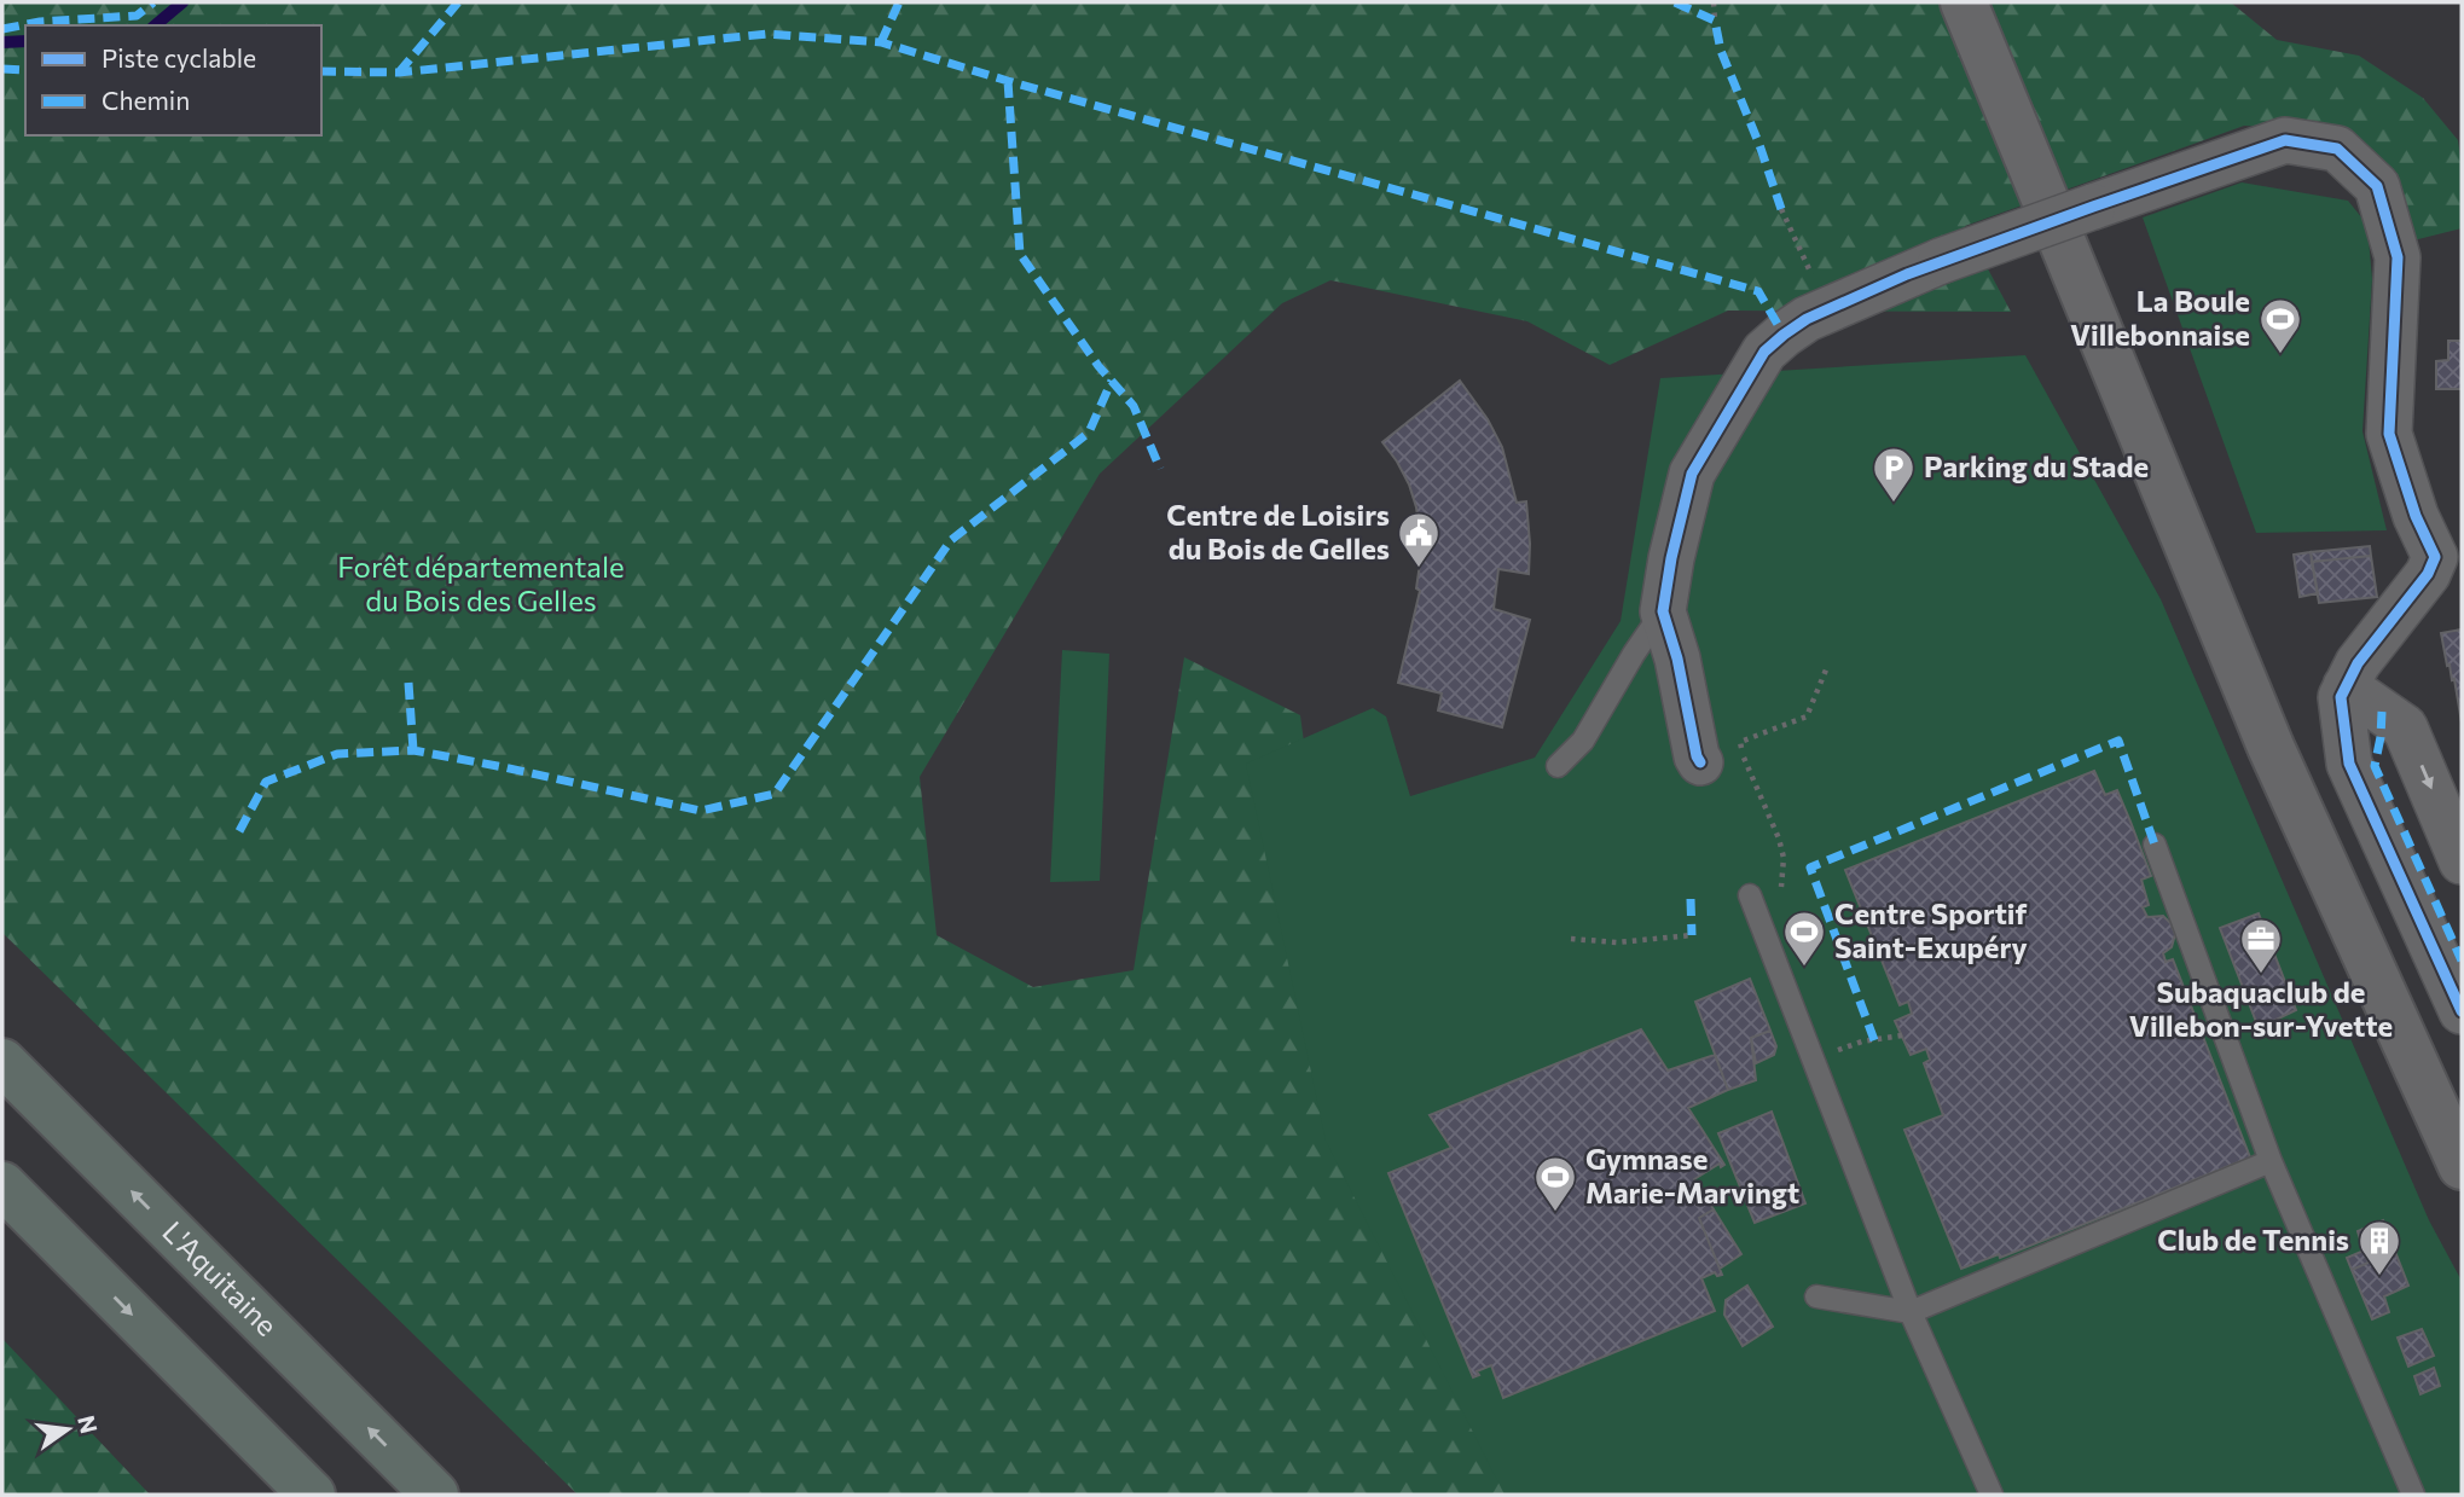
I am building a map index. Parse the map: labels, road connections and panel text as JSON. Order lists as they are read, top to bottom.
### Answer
{
  "streets": {
    "highway": ["L'Aquitaine"]
  },
  "parks": ["Forêt départementale du Bois des Gelles"],
  "places": {
    "sports": ["La Boule Villebonnaise", "Centre Sportif Saint-Exupéry", "Gymnase Marie-Marvingt"],
    "parking": ["Parking du Stade"],
    "public building": ["Centre de Loisirs du Bois de Gelles"],
    "office": ["Subaquaclub de Villebon-sur-Yvette"],
    "building": ["Club de Tennis"]
  },
  "legend": ["Piste cyclable", "Chemin"],
  "north": "right"
}
